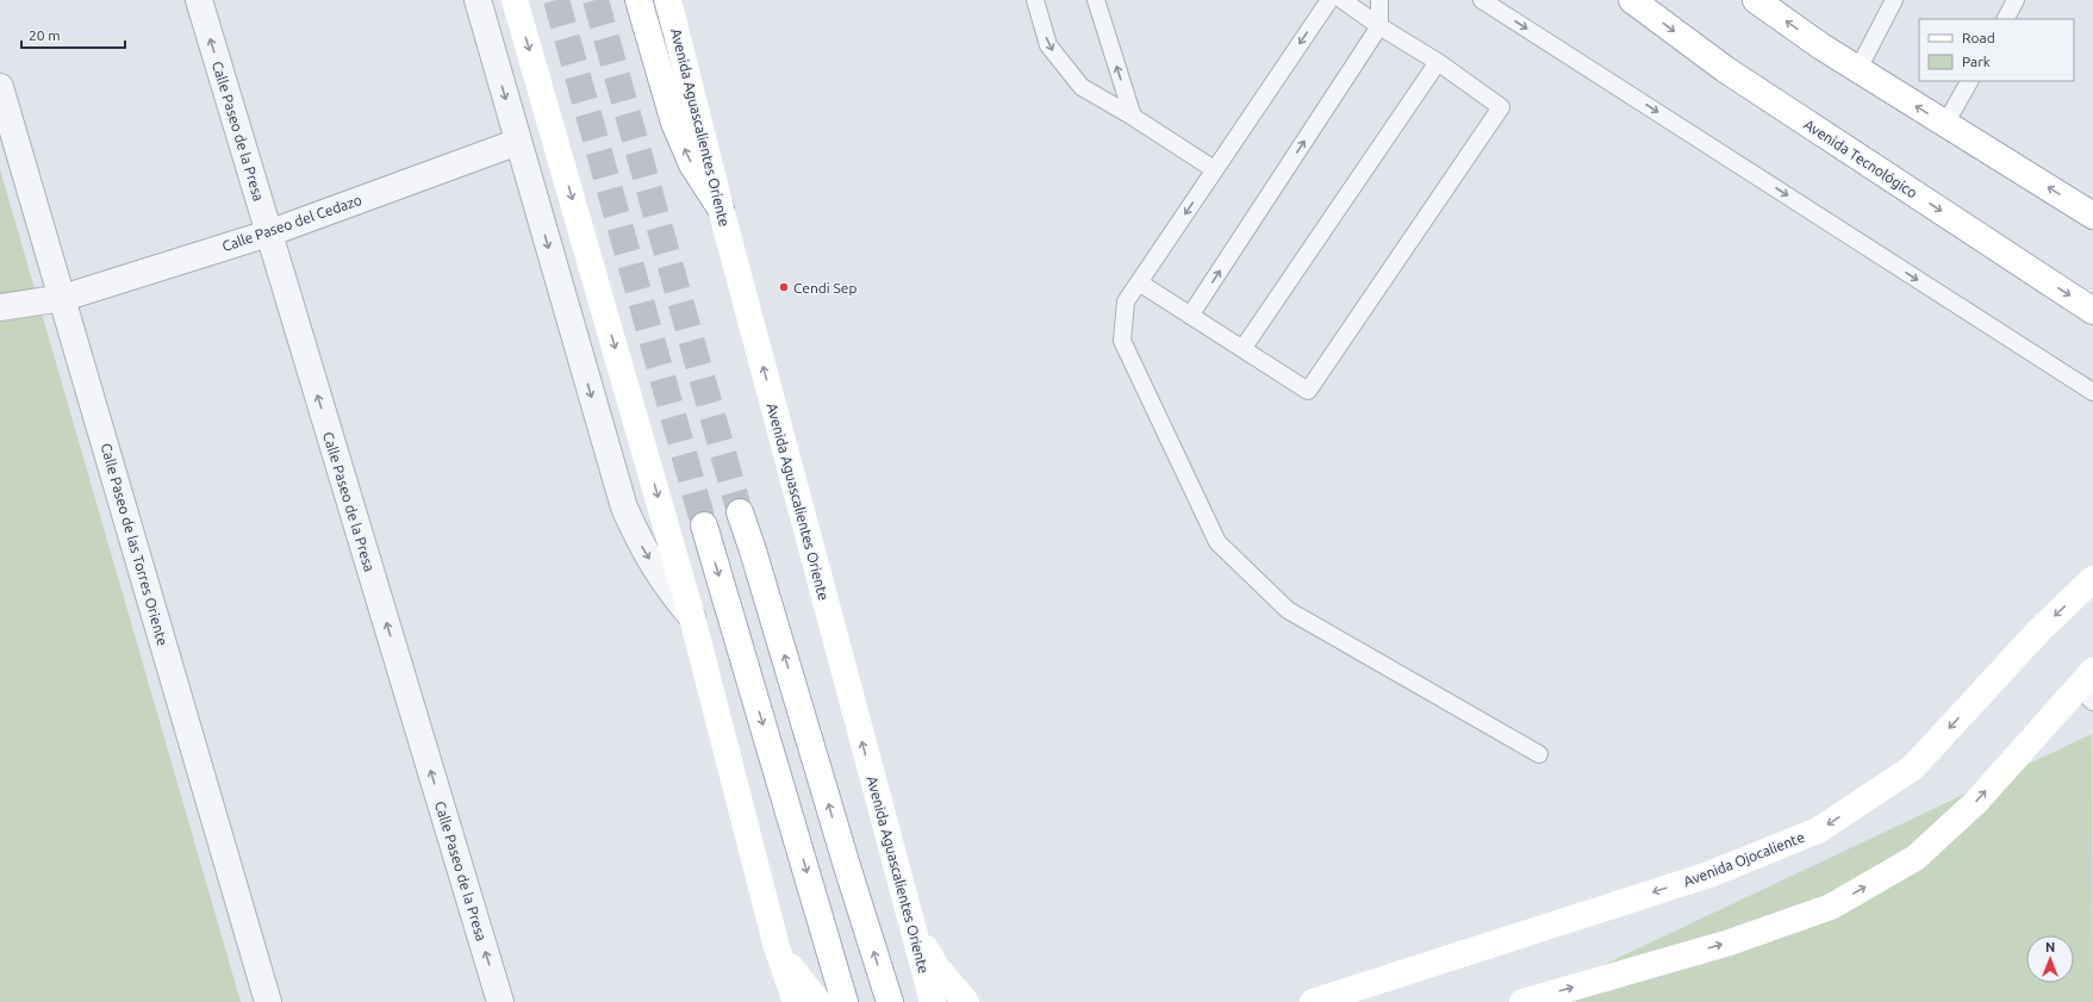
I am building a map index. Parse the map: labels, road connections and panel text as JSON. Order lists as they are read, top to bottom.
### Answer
{
  "streets": {
    "main road": ["Avenida Aguascalientes Oriente", "Avenida Tecnológico", "Avenida Ojocaliente"],
    "street": ["Calle Paseo de la Presa", "Calle Paseo del Cedazo", "Calle Paseo de las Torres Oriente"]
  },
  "crossings": [
    ["Calle Paseo de la Presa", "Calle Paseo del Cedazo"],
    ["Calle Paseo del Cedazo", "Calle Paseo de las Torres Oriente"]
  ],
  "one_way": ["Calle Paseo de la Presa"],
  "places": ["Cendi Sep"],
  "legend": ["Road", "Park"],
  "scale_bar": "20 m",
  "north": "top"
}
